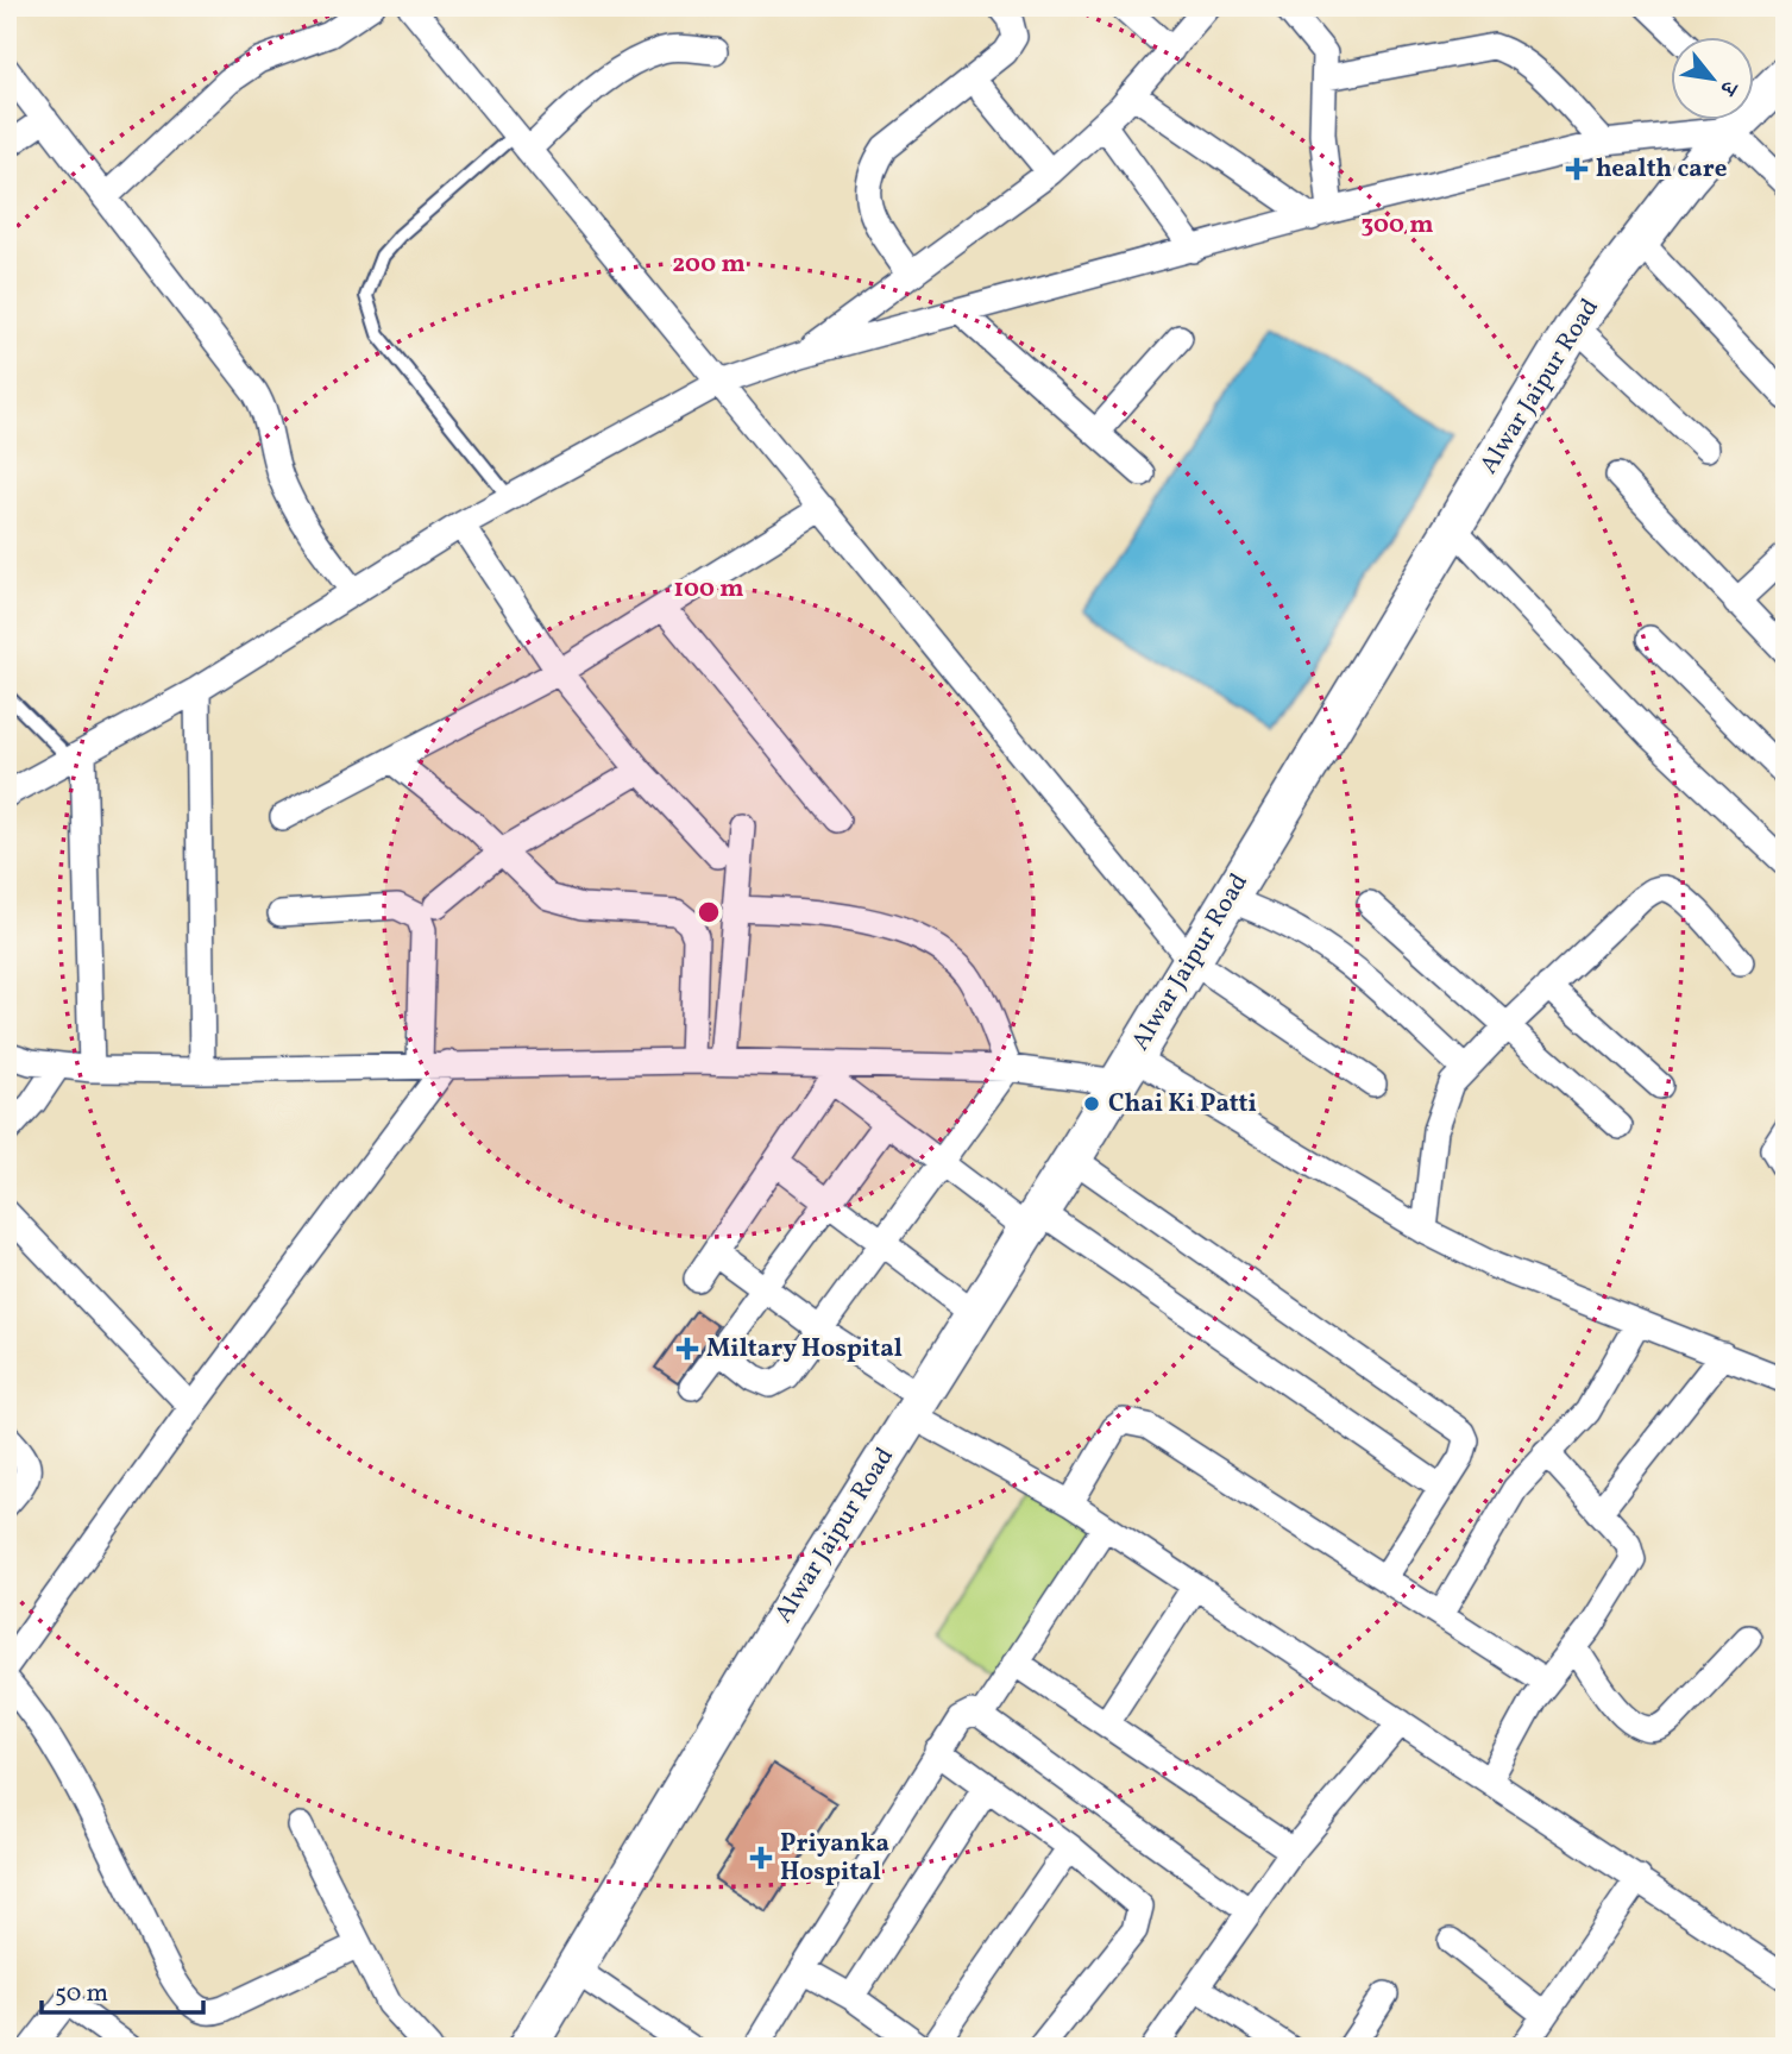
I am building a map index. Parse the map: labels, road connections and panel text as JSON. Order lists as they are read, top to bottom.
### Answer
{
  "streets": {
    "main road": ["Alwar Jaipur Road"]
  },
  "places": {
    "health": ["health care", "Miltary Hospital", "Priyanka Hospital"],
    "other": ["Chai Ki Patti"]
  },
  "scale_bar": "50 m",
  "north": "bottom right",
  "rings": ["300 m", "200 m", "100 m"]
}
